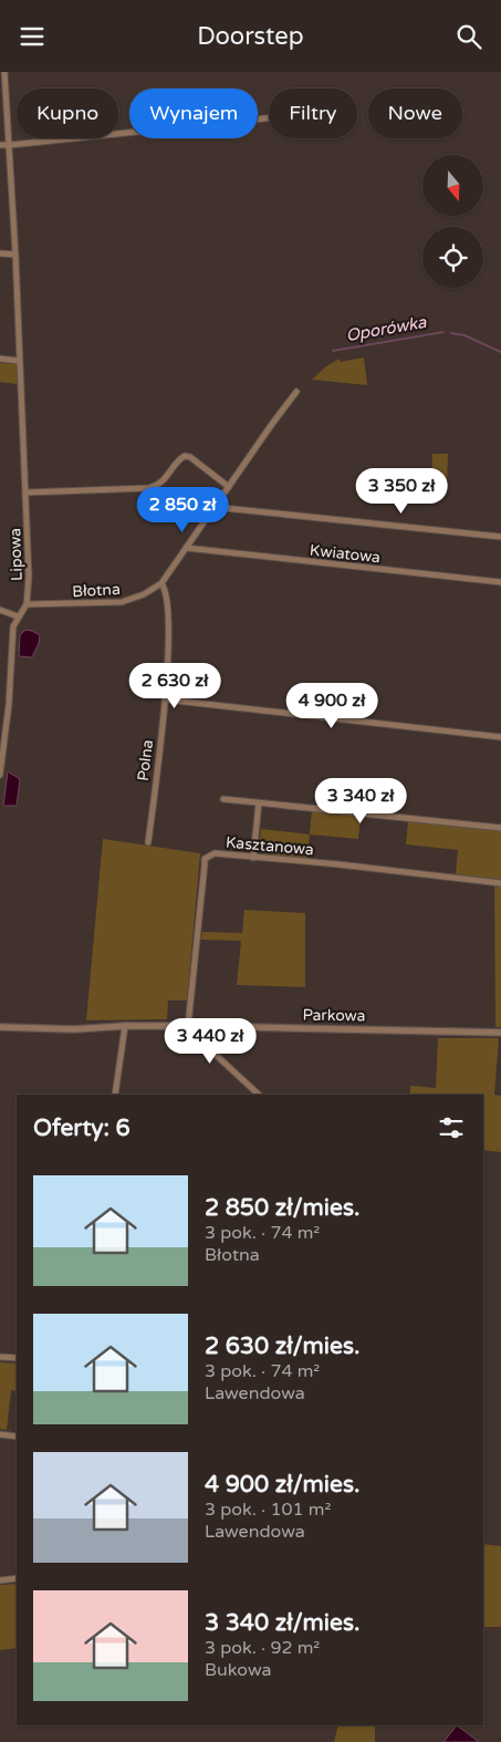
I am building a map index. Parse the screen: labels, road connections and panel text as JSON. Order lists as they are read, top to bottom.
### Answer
{
  "streets": {
    "street": [
      "Kwiatowa",
      "Lipowa",
      "Błotna",
      "Polna",
      "Kasztanowa",
      "Parkowa"
    ]
  },
  "crossings": [
    ["Kwiatowa", "Błotna"],
    ["Lipowa", "Błotna"],
    ["Błotna", "Polna"],
    ["Kasztanowa", "Parkowa"]
  ],
  "water": ["Oporówka"],
  "north": "bottom",
  "page": {
    "header": "Doorstep",
    "chip": [
      "Kupno",
      "Wynajem",
      "Filtry",
      "Nowe"
    ],
    "price": [
      "3 350 zł",
      "2 850 zł",
      "2 630 zł",
      "4 900 zł",
      "3 340 zł",
      "3 440 zł"
    ],
    "heading": "Oferty: 6",
    "list": [
      {
        "name": "2 850 zł/mies.",
        "note": "3 pok. · 74 m² · Błotna"
      },
      {
        "name": "2 630 zł/mies.",
        "note": "3 pok. · 74 m² · Lawendowa"
      },
      {
        "name": "4 900 zł/mies.",
        "note": "3 pok. · 101 m² · Lawendowa"
      },
      {
        "name": "3 340 zł/mies.",
        "note": "3 pok. · 92 m² · Bukowa"
      }
    ]
  }
}
